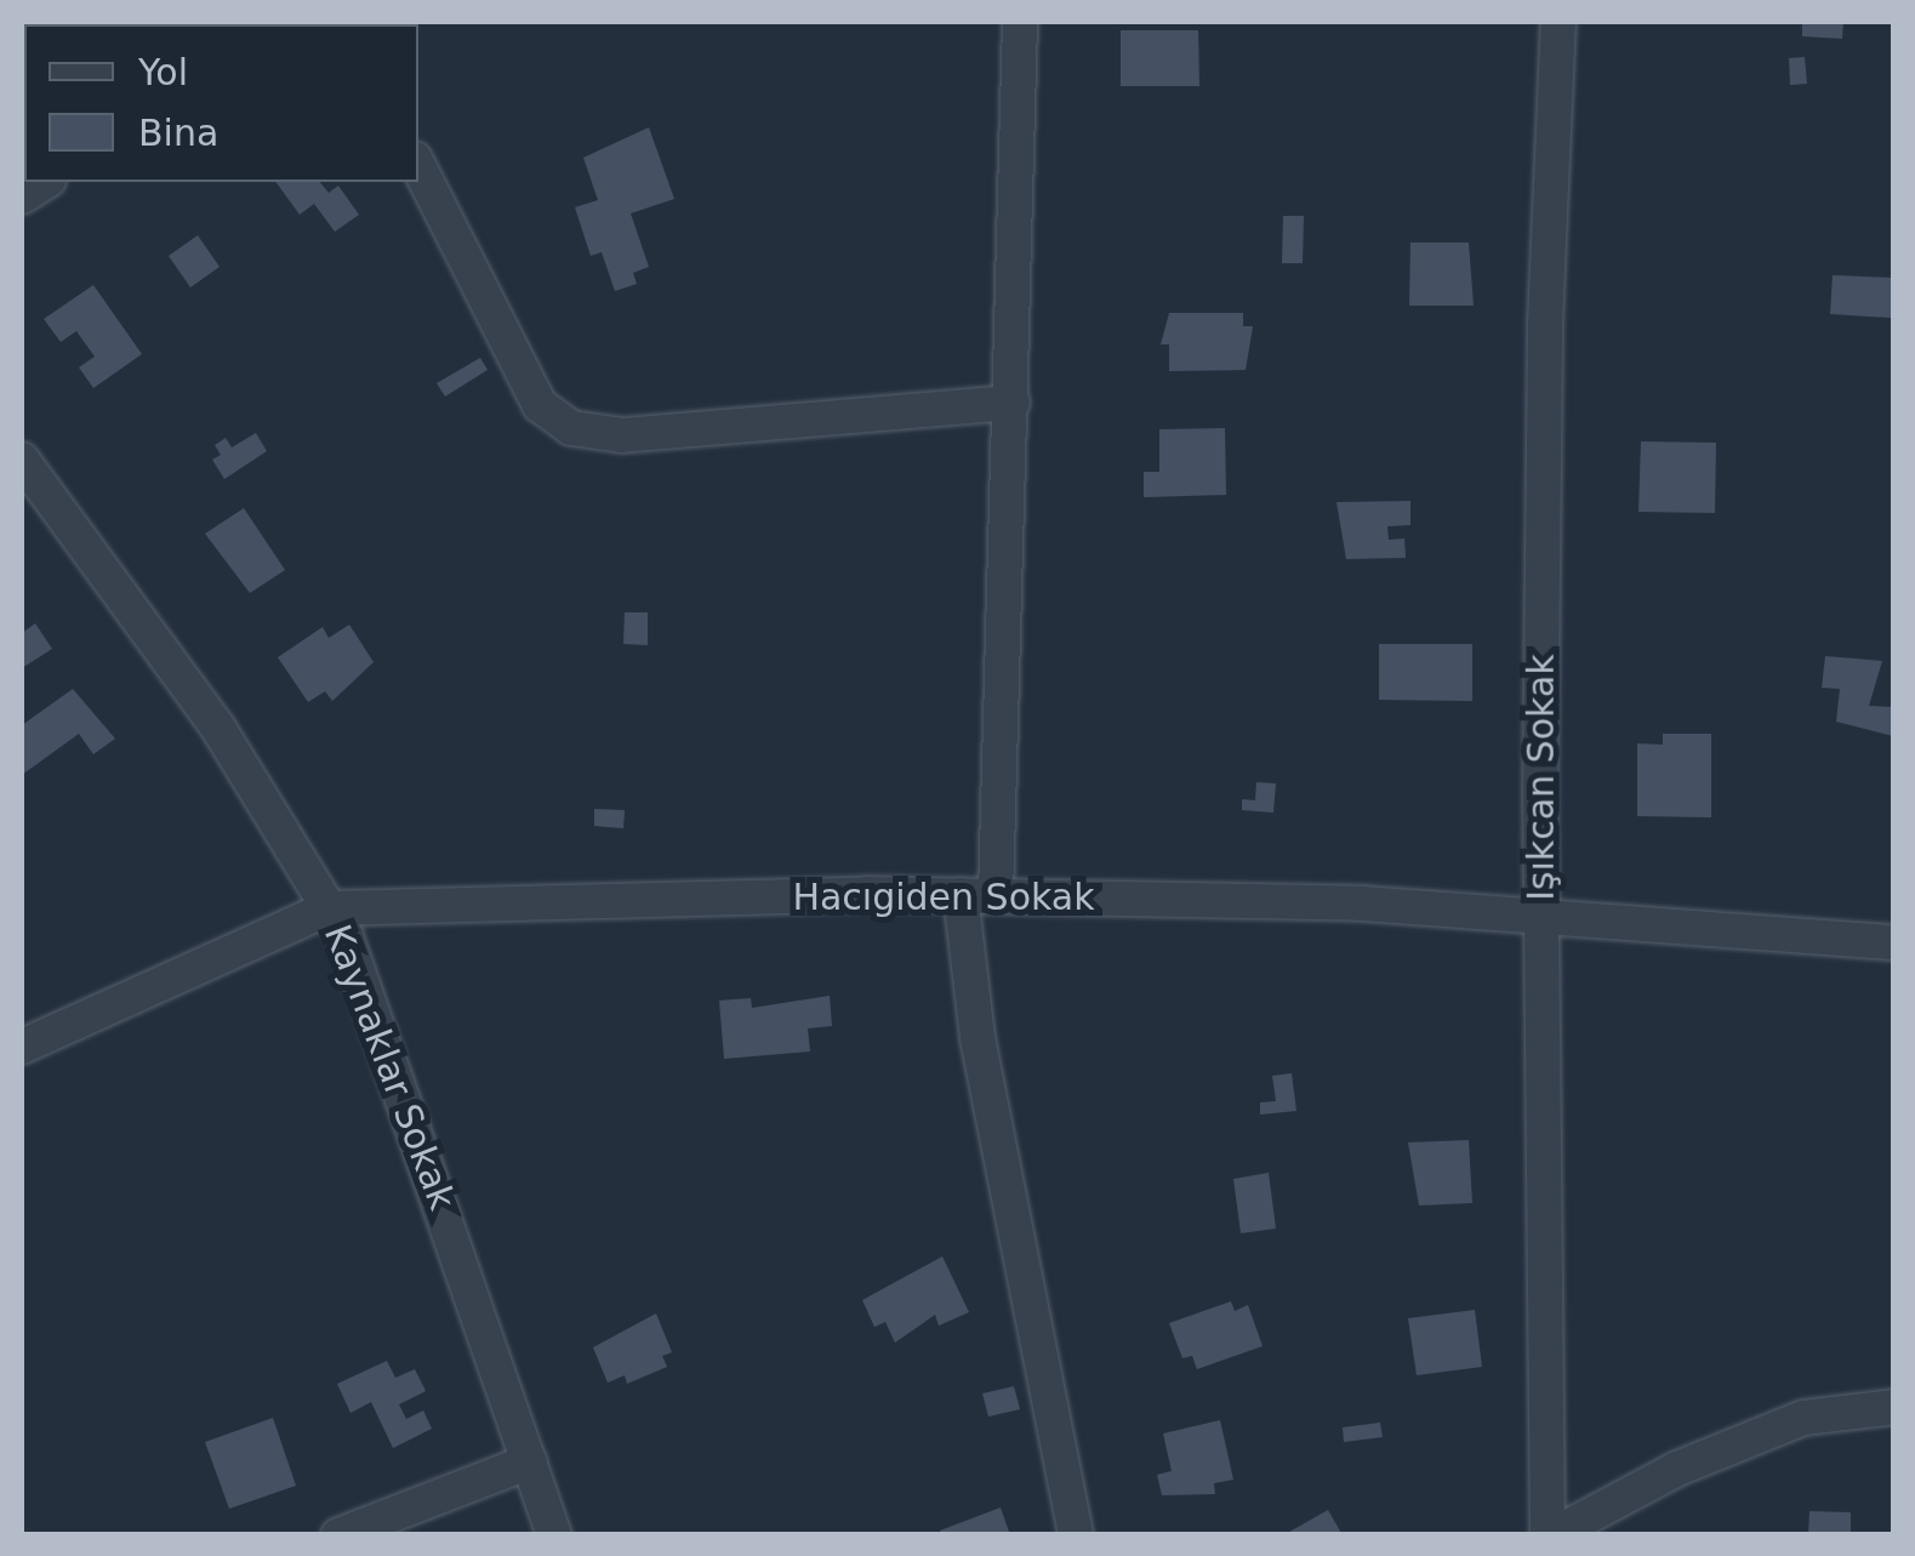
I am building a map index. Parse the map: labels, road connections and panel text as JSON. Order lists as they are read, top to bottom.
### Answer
{
  "streets": {
    "street": ["Işıkcan Sokak", "Hacıgiden Sokak", "Kaynaklar Sokak"]
  },
  "crossings": [
    ["Işıkcan Sokak", "Hacıgiden Sokak"],
    ["Hacıgiden Sokak", "Kaynaklar Sokak"]
  ],
  "legend": ["Yol", "Bina"]
}
